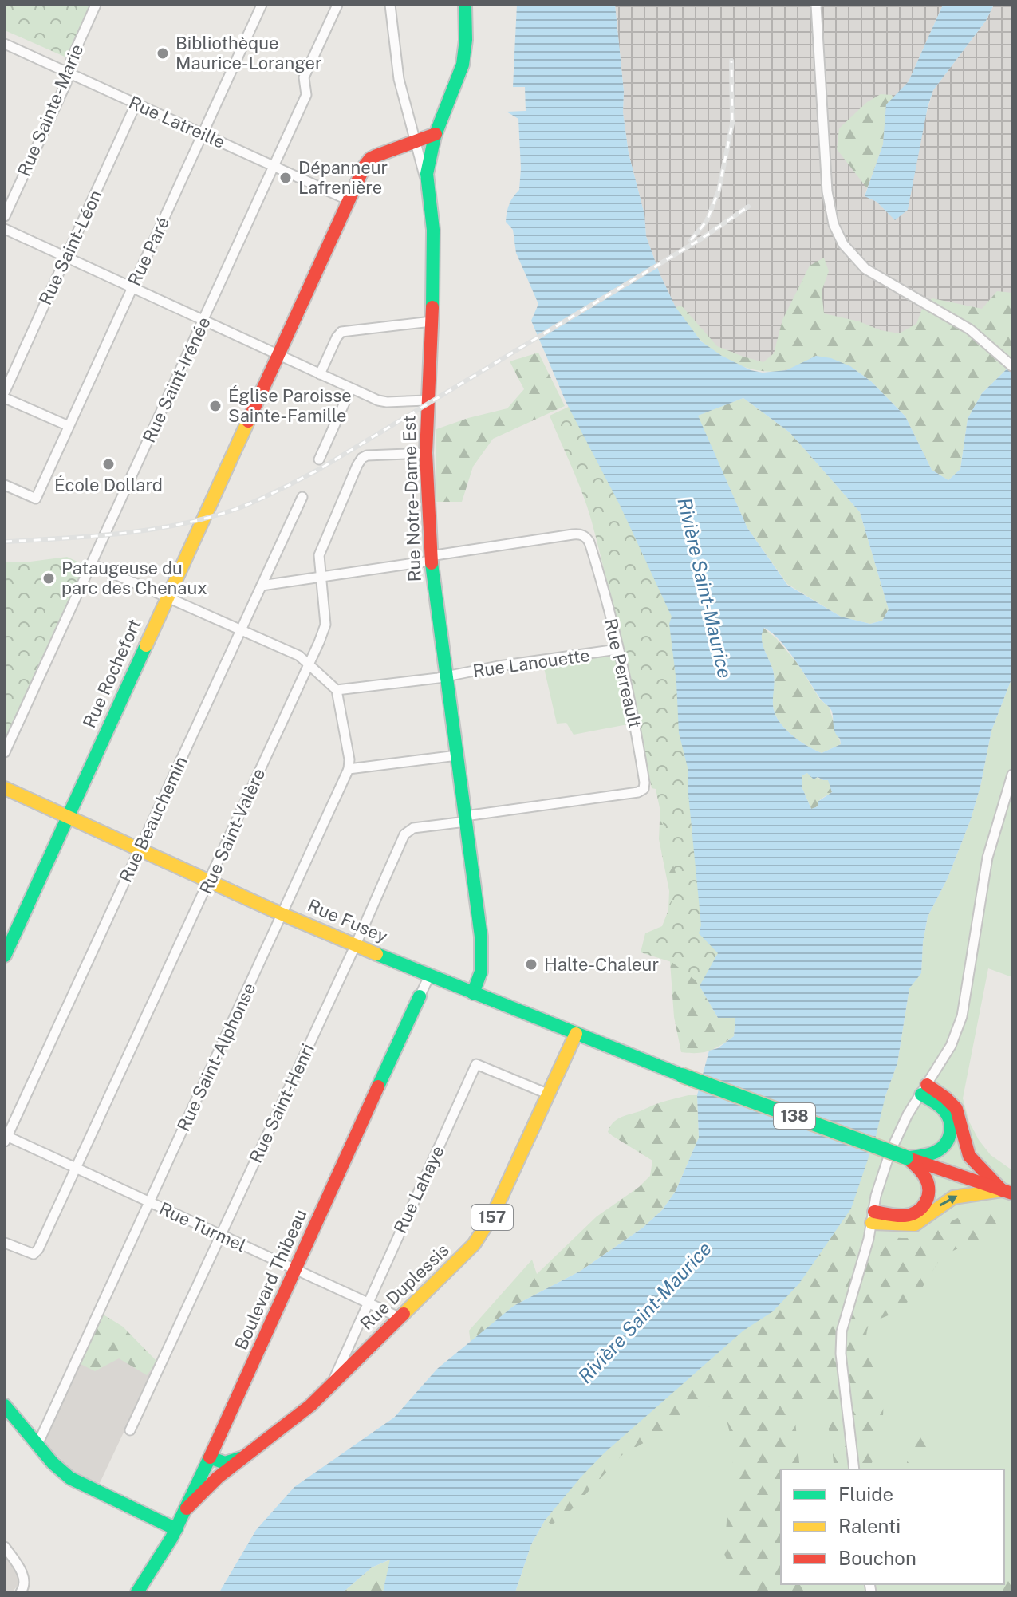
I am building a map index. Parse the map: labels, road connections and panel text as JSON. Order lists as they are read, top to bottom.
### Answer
{
  "streets": {
    "street": [
      "Rue Sainte-Marie",
      "Rue Latreille",
      "Rue Saint-Léon",
      "Rue Paré",
      "Rue Saint-Irénée",
      "Rue Notre-Dame Est",
      "Rue Lanouette",
      "Rue Rochefort",
      "Rue Perreault",
      "Rue Beauchemin",
      "Rue Saint-Valère",
      "Rue Fusey",
      "Rue Saint-Alphonse",
      "Rue Saint-Henri",
      "138",
      "Rue Lahaye",
      "157",
      "Rue Turmel",
      "Boulevard Thibeau",
      "Rue Duplessis"
    ]
  },
  "crossings": [
    ["Rue Sainte-Marie", "Rue Latreille"],
    ["Rue Latreille", "Rue Saint-Léon"],
    ["Rue Latreille", "Rue Paré"],
    ["Rue Latreille", "Rue Saint-Irénée"],
    ["Rue Latreille", "Rue Rochefort"],
    ["Rue Notre-Dame Est", "Rue Lanouette"],
    ["Rue Notre-Dame Est", "Rue Rochefort"],
    ["Rue Notre-Dame Est", "Rue Perreault"],
    ["Rue Notre-Dame Est", "Rue Saint-Valère"],
    ["Rue Notre-Dame Est", "Rue Fusey"],
    ["Rue Notre-Dame Est", "Rue Saint-Henri"],
    ["Rue Lanouette", "Rue Perreault"],
    ["Rue Rochefort", "Rue Fusey"],
    ["Rue Perreault", "Rue Saint-Henri"],
    ["Rue Beauchemin", "Rue Fusey"],
    ["Rue Beauchemin", "Rue Turmel"],
    ["Rue Saint-Valère", "Rue Fusey"],
    ["Rue Saint-Valère", "Rue Turmel"],
    ["Rue Fusey", "Rue Saint-Alphonse"],
    ["Rue Fusey", "Rue Saint-Henri"],
    ["Rue Fusey", "138"],
    ["Rue Fusey", "Boulevard Thibeau"],
    ["Rue Fusey", "Rue Duplessis"],
    ["Rue Saint-Alphonse", "Rue Turmel"],
    ["Rue Saint-Henri", "Rue Turmel"],
    ["Rue Lahaye", "Rue Turmel"],
    ["Rue Lahaye", "Rue Duplessis"],
    ["Rue Turmel", "Boulevard Thibeau"],
    ["Rue Turmel", "Rue Duplessis"],
    ["Boulevard Thibeau", "Rue Duplessis"]
  ],
  "water": ["Rivière Saint-Maurice"],
  "places": [
    "Bibliothèque Maurice-Loranger",
    "Dépanneur Lafrenière",
    "Église Paroisse Sainte-Famille",
    "École Dollard",
    "Pataugeuse du parc des Chenaux",
    "Halte-Chaleur"
  ],
  "legend": ["Fluide", "Ralenti", "Bouchon"]
}
